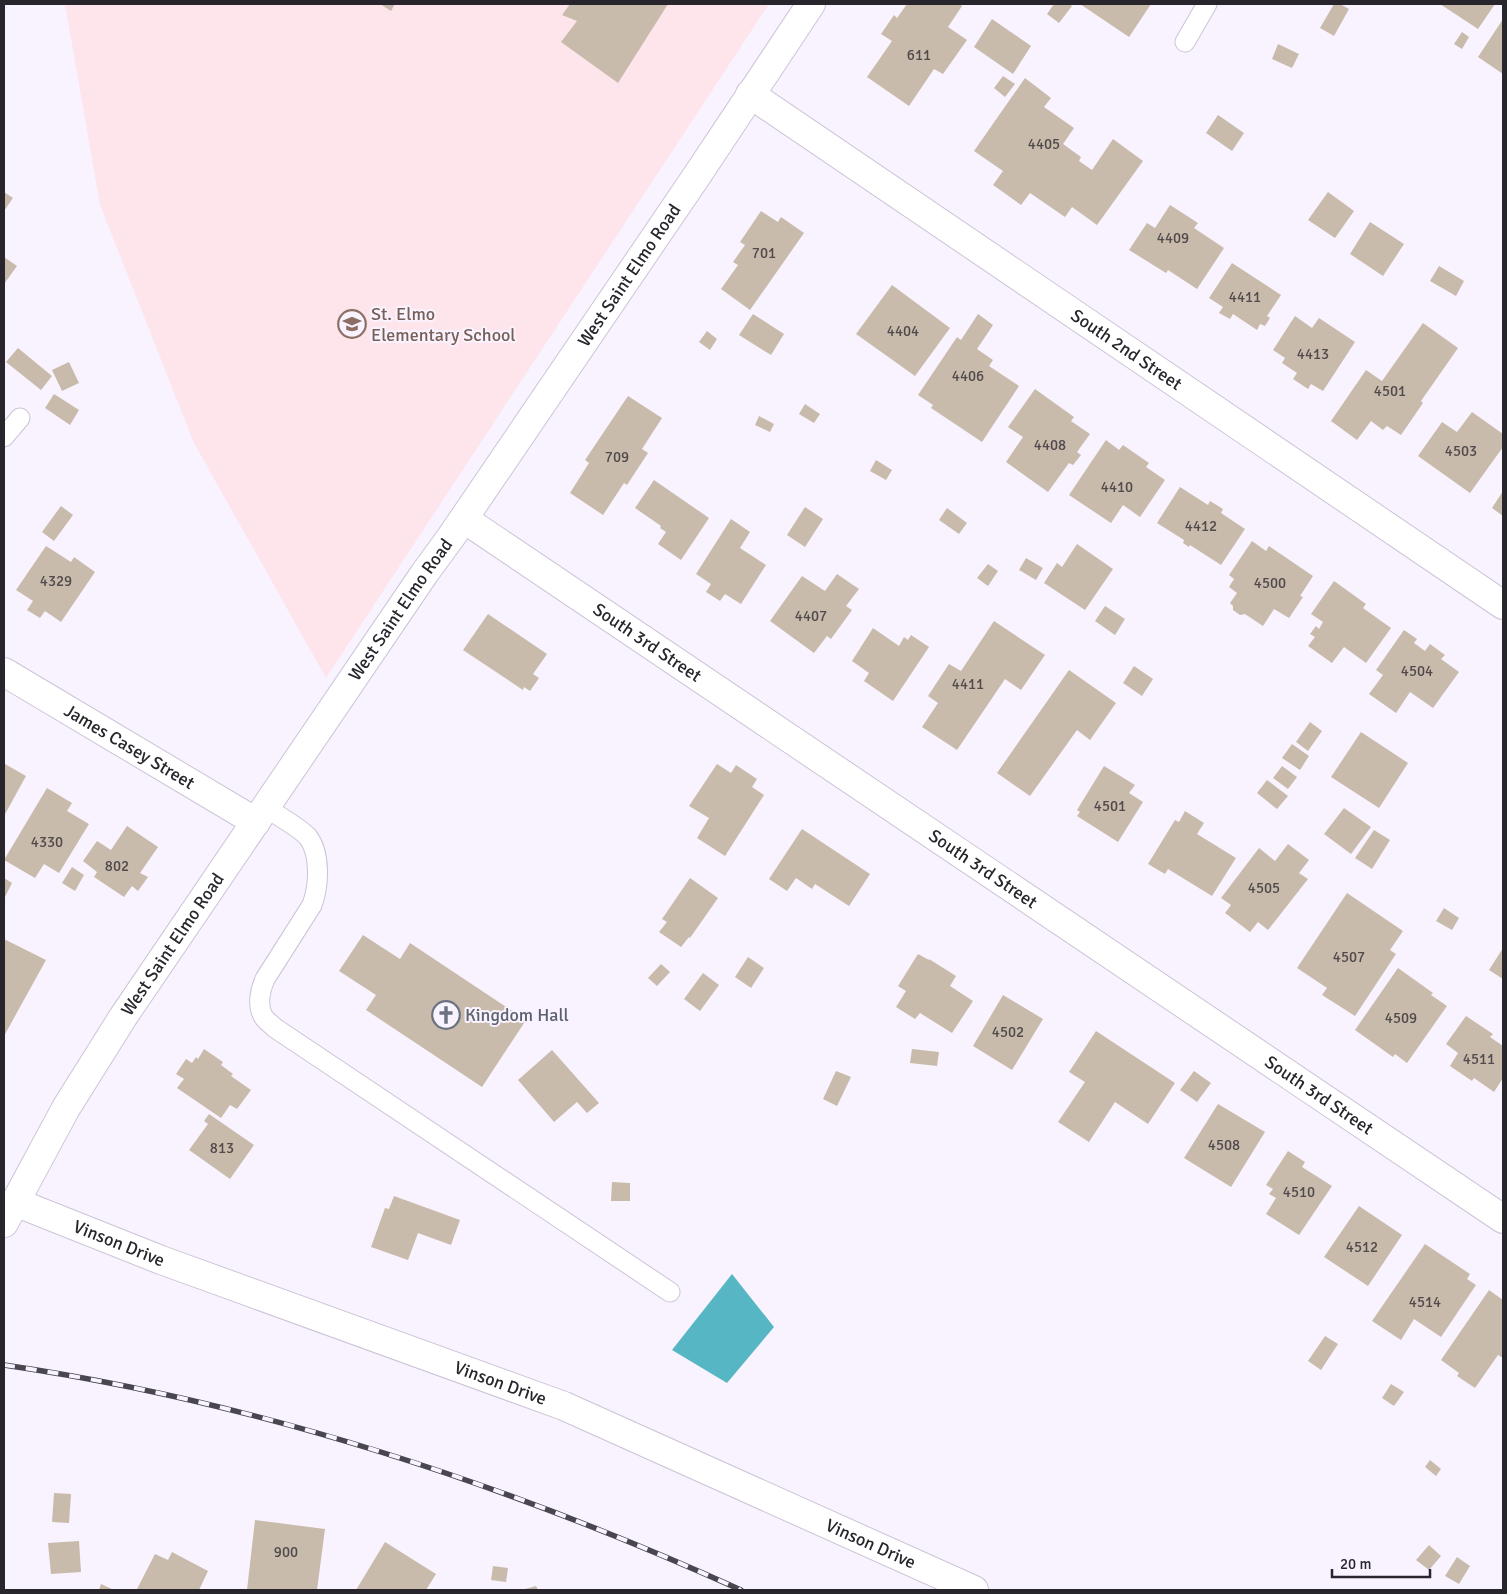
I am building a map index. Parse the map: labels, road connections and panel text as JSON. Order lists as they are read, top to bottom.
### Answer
{
  "streets": {
    "street": [
      "West Saint Elmo Road",
      "South 2nd Street",
      "South 3rd Street",
      "James Casey Street",
      "Vinson Drive"
    ]
  },
  "crossings": [
    ["West Saint Elmo Road", "South 2nd Street"],
    ["West Saint Elmo Road", "South 3rd Street"],
    ["West Saint Elmo Road", "James Casey Street"],
    ["West Saint Elmo Road", "Vinson Drive"]
  ],
  "places": {
    "school or university": ["St. Elmo Elementary School"],
    "church": ["Kingdom Hall"]
  },
  "house_numbers": [
    "611",
    "4405",
    "4409",
    "701",
    "4411",
    "4404",
    "4413",
    "4406",
    "4501",
    "4408",
    "4503",
    "709",
    "4410",
    "4412",
    "4329",
    "4500",
    "4407",
    "4504",
    "4411",
    "4501",
    "4330",
    "802",
    "4505",
    "4507",
    "4509",
    "4502",
    "4511",
    "4508",
    "813",
    "4510",
    "4512",
    "4514",
    "900"
  ],
  "scale_bar": "20 m"
}
